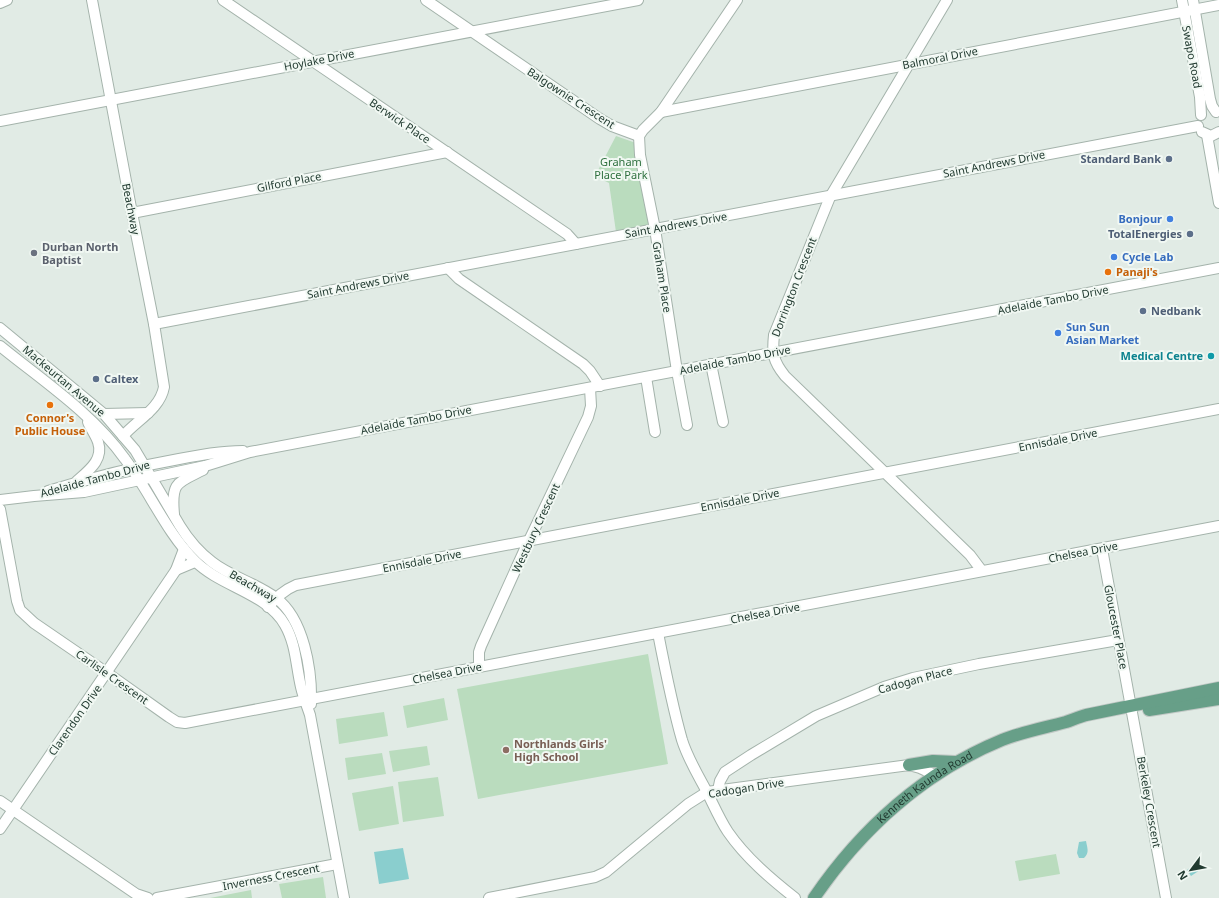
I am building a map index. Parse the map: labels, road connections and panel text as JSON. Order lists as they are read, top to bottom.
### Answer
{
  "streets": {
    "main road": ["Kenneth Kaunda Road"],
    "street": [
      "Swapo Road",
      "Balmoral Drive",
      "Hoylake Drive",
      "Balgownie Crescent",
      "Berwick Place",
      "Saint Andrews Drive",
      "Gilford Place",
      "Beachway",
      "Graham Place",
      "Dorrington Crescent",
      "Adelaide Tambo Drive",
      "Mackeurtan Avenue",
      "Ennisdale Drive",
      "Westbury Crescent",
      "Chelsea Drive",
      "Gloucester Place",
      "Carlisle Crescent",
      "Cadogan Place",
      "Clarendon Drive",
      "Cadogan Drive",
      "Berkeley Crescent",
      "Inverness Crescent"
    ]
  },
  "crossings": [
    ["Swapo Road", "Balmoral Drive"],
    ["Swapo Road", "Saint Andrews Drive"],
    ["Balmoral Drive", "Dorrington Crescent"],
    ["Hoylake Drive", "Balgownie Crescent"],
    ["Hoylake Drive", "Berwick Place"],
    ["Hoylake Drive", "Beachway"],
    ["Balgownie Crescent", "Graham Place"],
    ["Berwick Place", "Saint Andrews Drive"],
    ["Berwick Place", "Gilford Place"],
    ["Saint Andrews Drive", "Beachway"],
    ["Saint Andrews Drive", "Graham Place"],
    ["Saint Andrews Drive", "Dorrington Crescent"],
    ["Gilford Place", "Beachway"],
    ["Beachway", "Adelaide Tambo Drive"],
    ["Beachway", "Mackeurtan Avenue"],
    ["Beachway", "Ennisdale Drive"],
    ["Beachway", "Chelsea Drive"],
    ["Beachway", "Carlisle Crescent"],
    ["Beachway", "Clarendon Drive"],
    ["Beachway", "Inverness Crescent"],
    ["Graham Place", "Adelaide Tambo Drive"],
    ["Dorrington Crescent", "Adelaide Tambo Drive"],
    ["Dorrington Crescent", "Ennisdale Drive"],
    ["Dorrington Crescent", "Chelsea Drive"],
    ["Adelaide Tambo Drive", "Mackeurtan Avenue"],
    ["Adelaide Tambo Drive", "Westbury Crescent"],
    ["Ennisdale Drive", "Westbury Crescent"],
    ["Westbury Crescent", "Chelsea Drive"],
    ["Chelsea Drive", "Gloucester Place"],
    ["Chelsea Drive", "Carlisle Crescent"],
    ["Gloucester Place", "Cadogan Place"],
    ["Gloucester Place", "Kenneth Kaunda Road"],
    ["Gloucester Place", "Berkeley Crescent"],
    ["Carlisle Crescent", "Clarendon Drive"],
    ["Cadogan Place", "Cadogan Drive"],
    ["Cadogan Drive", "Kenneth Kaunda Road"],
    ["Kenneth Kaunda Road", "Berkeley Crescent"]
  ],
  "parks": ["Graham Place Park"],
  "places": [
    "Standard Bank",
    "Bonjour",
    "TotalEnergies",
    "Durban North Baptist",
    "Cycle Lab",
    "Panaji's",
    "Nedbank",
    "Sun Sun Asian Market",
    "Medical Centre",
    "Caltex",
    "Connor's Public House",
    "Northlands Girls' High School"
  ],
  "north": "bottom left"
}
